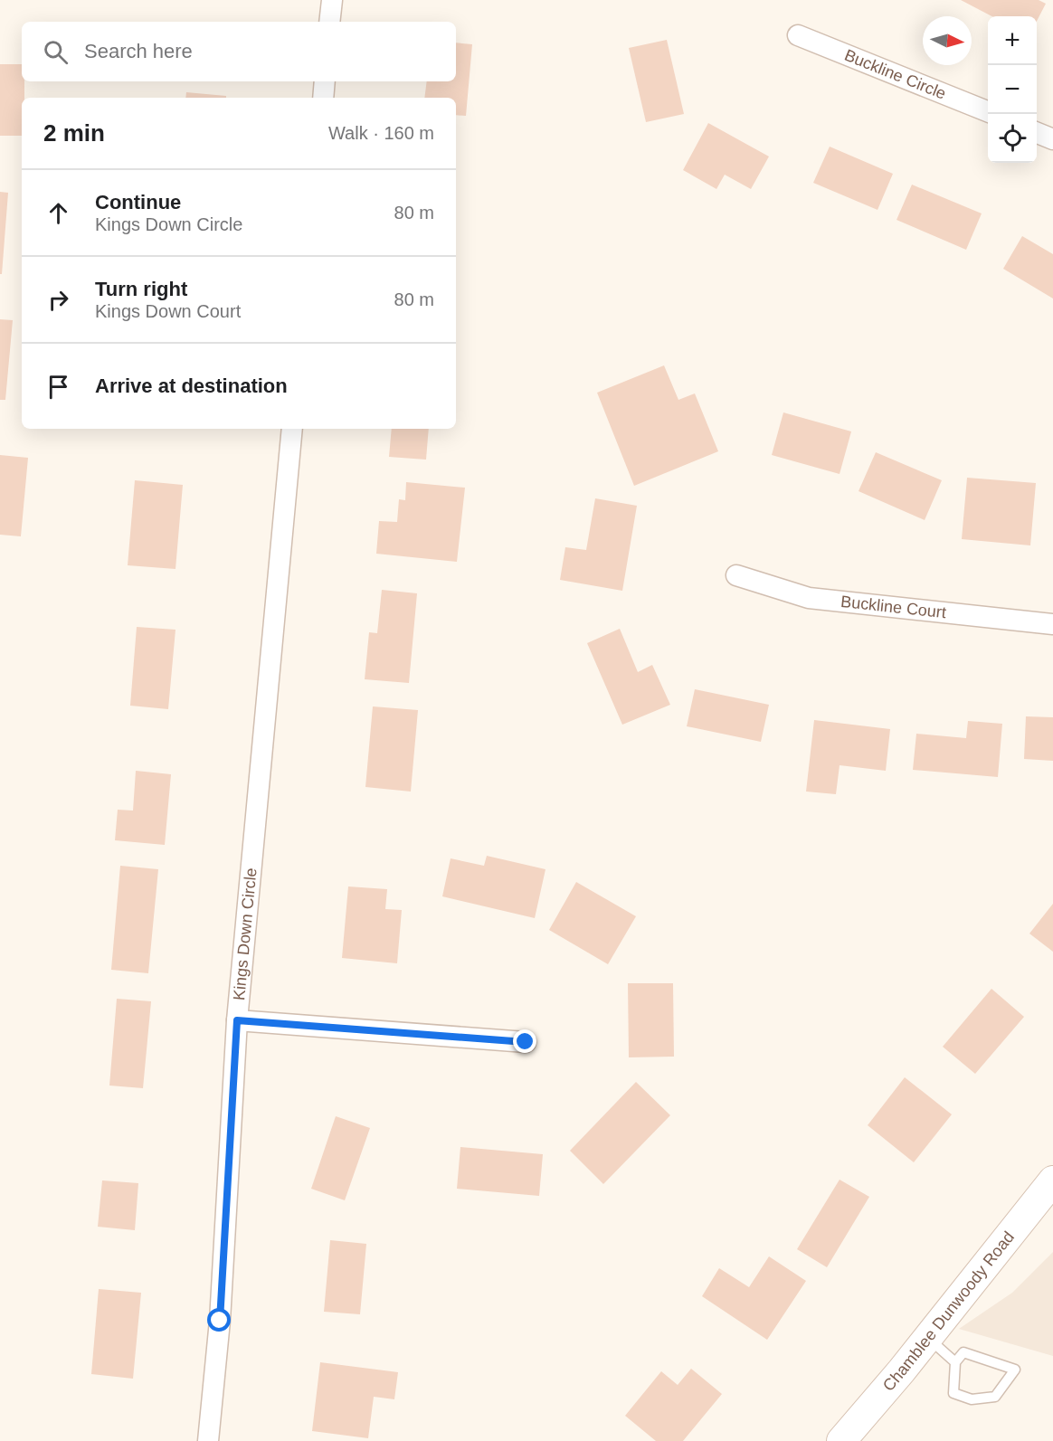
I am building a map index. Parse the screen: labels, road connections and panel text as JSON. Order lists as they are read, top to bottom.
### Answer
{
  "streets": {
    "street": [
      "Buckline Circle",
      "Buckline Court",
      "Kings Down Circle",
      "Chamblee Dunwoody Road"
    ]
  },
  "north": "right",
  "page": {
    "map_buttons": ["+", "−"],
    "search": "Search here",
    "heading": ["2 min", "Walk · 160 m"],
    "list": [
      ["Continue", "Kings Down Circle", "80 m"],
      ["Turn right", "Kings Down Court", "80 m"],
      "Arrive at destination"
    ]
  }
}
